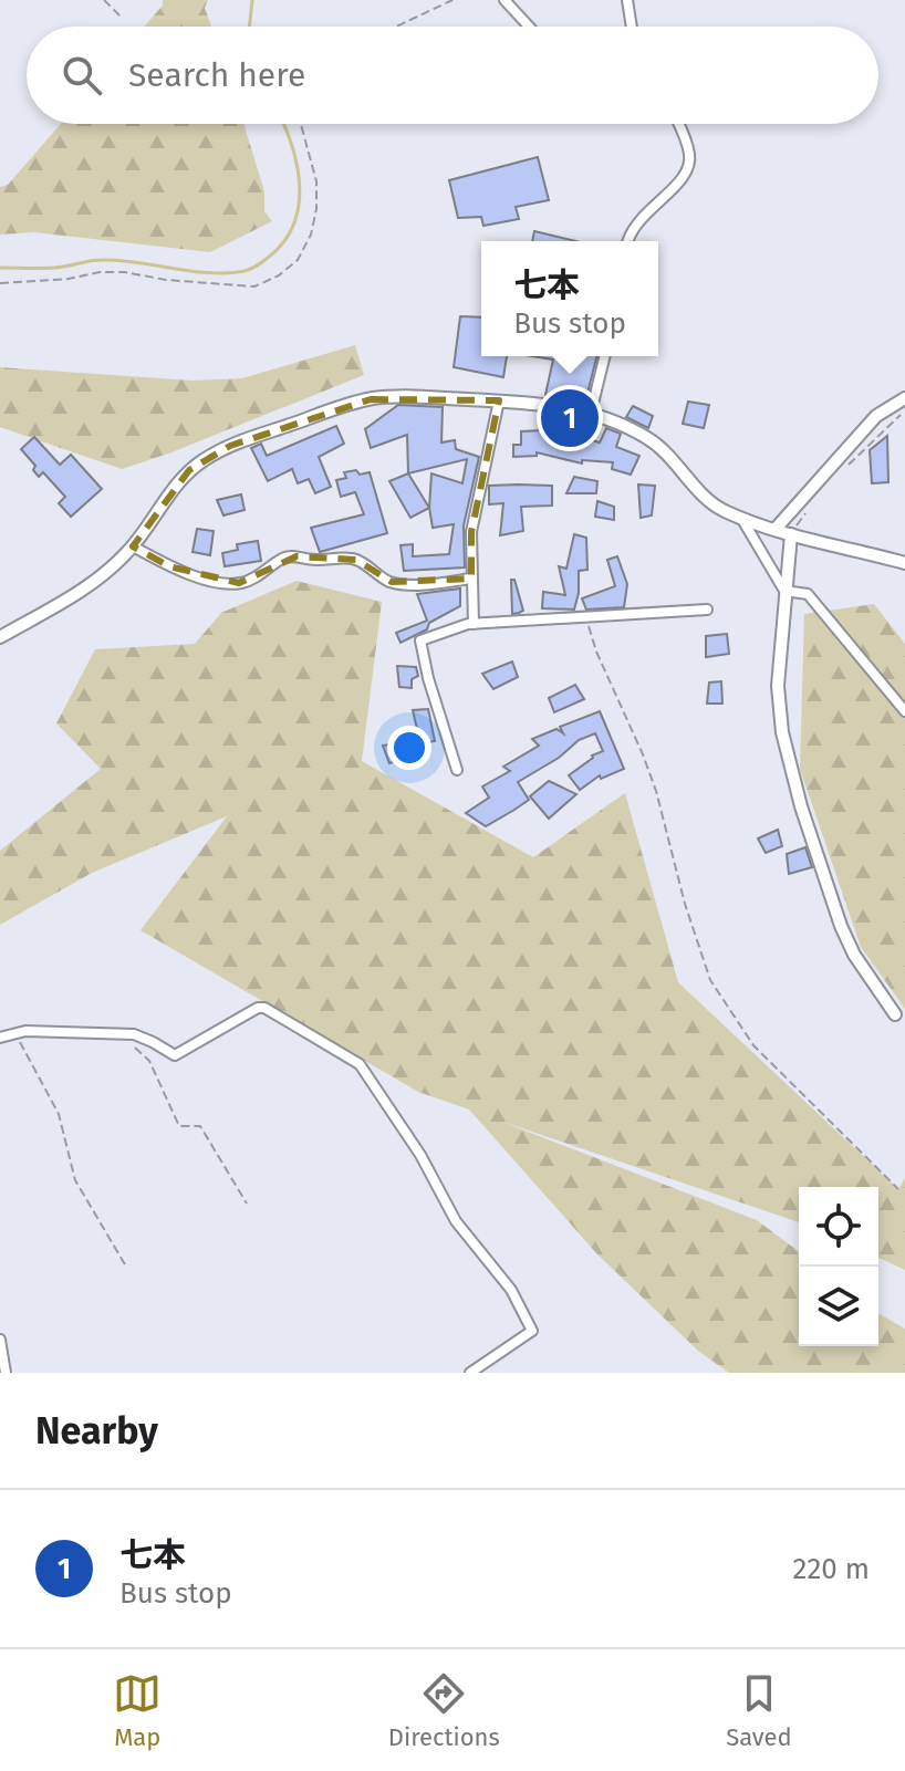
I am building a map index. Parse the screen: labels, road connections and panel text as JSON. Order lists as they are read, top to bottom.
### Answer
{
  "page": {
    "search": "Search here",
    "popup": ["七本", "Bus stop"],
    "pins": "1",
    "heading": "Nearby",
    "list": [
      {
        "mark": "1",
        "name": "七本",
        "note": "Bus stop",
        "value": "220 m"
      }
    ],
    "nav": ["Map", "Directions", "Saved"]
  }
}
